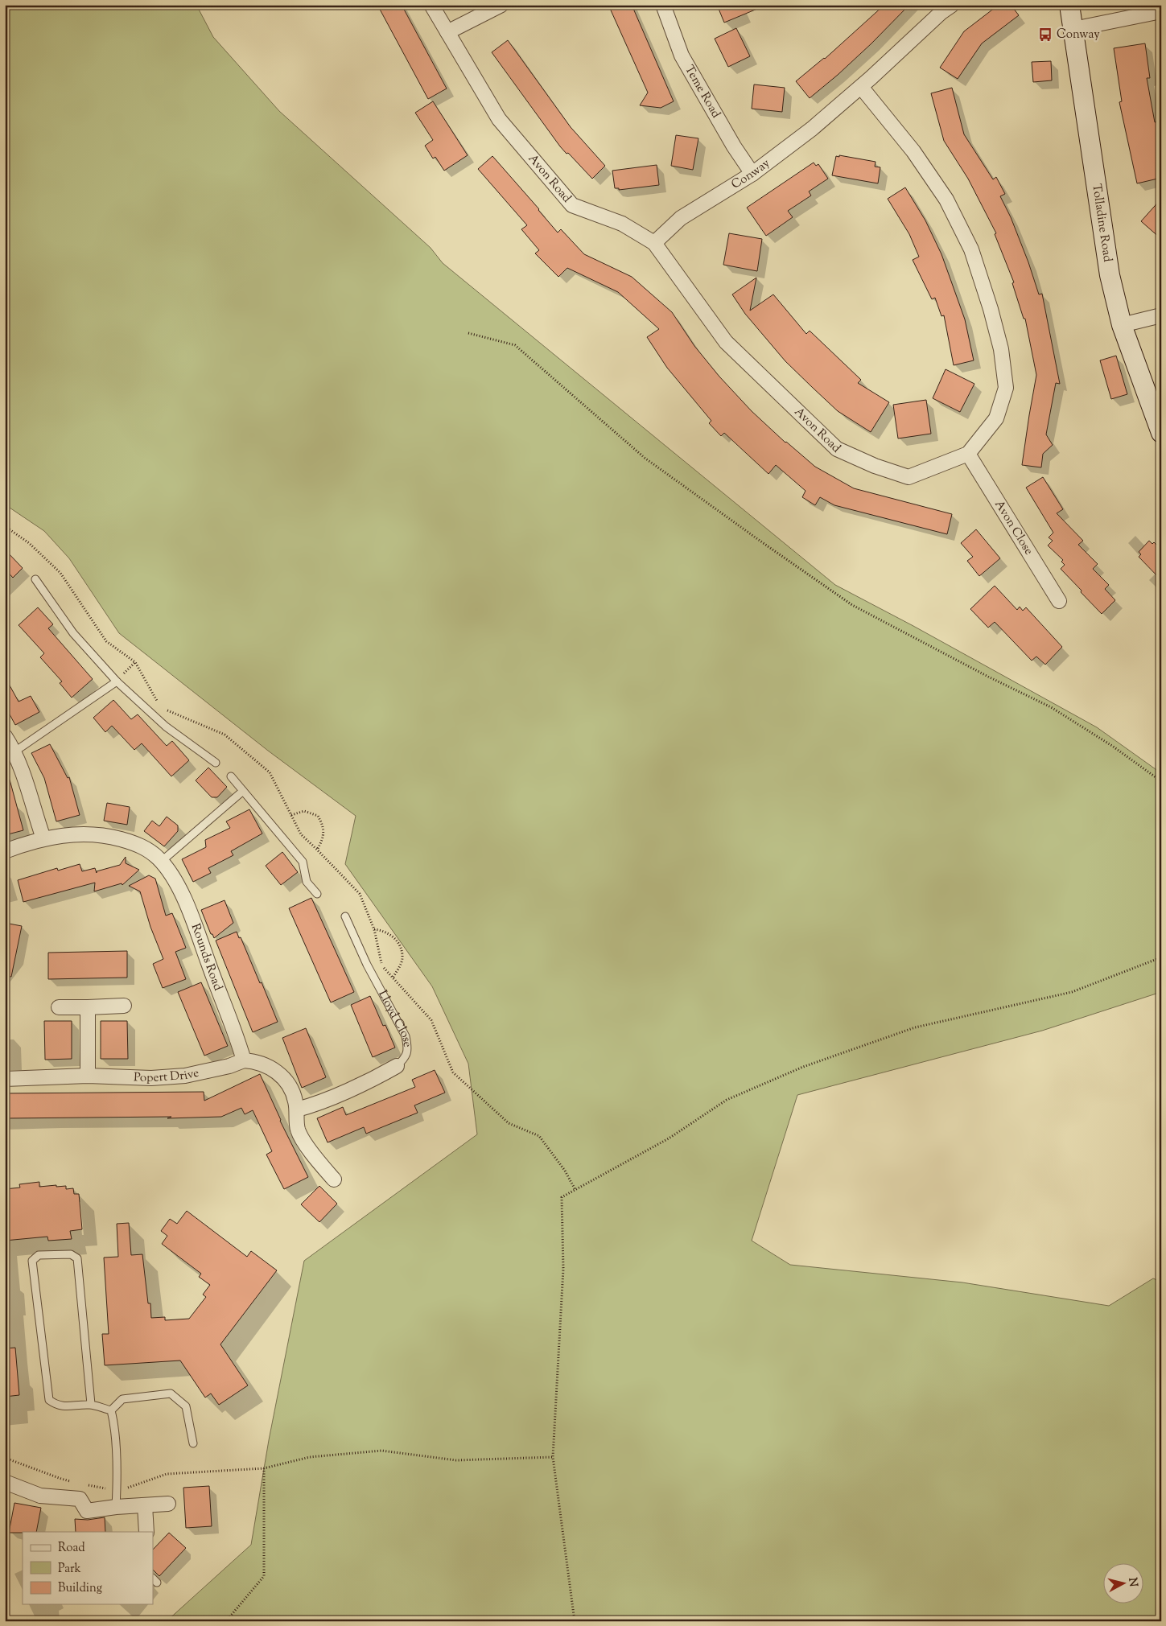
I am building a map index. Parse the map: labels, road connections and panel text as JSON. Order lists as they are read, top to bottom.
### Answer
{
  "streets": {
    "main road": ["Tolladine Road"],
    "street": [
      "Teme Road",
      "Conway",
      "Avon Road",
      "Avon Close",
      "Rounds Road",
      "Lloyd Close",
      "Popert Drive"
    ]
  },
  "crossings": [
    ["Teme Road", "Conway"],
    ["Conway", "Avon Road"],
    ["Avon Road", "Avon Close"],
    ["Rounds Road", "Popert Drive"]
  ],
  "places": {
    "bus stop": ["Conway"]
  },
  "legend": ["Road", "Park", "Building"],
  "north": "right"
}
